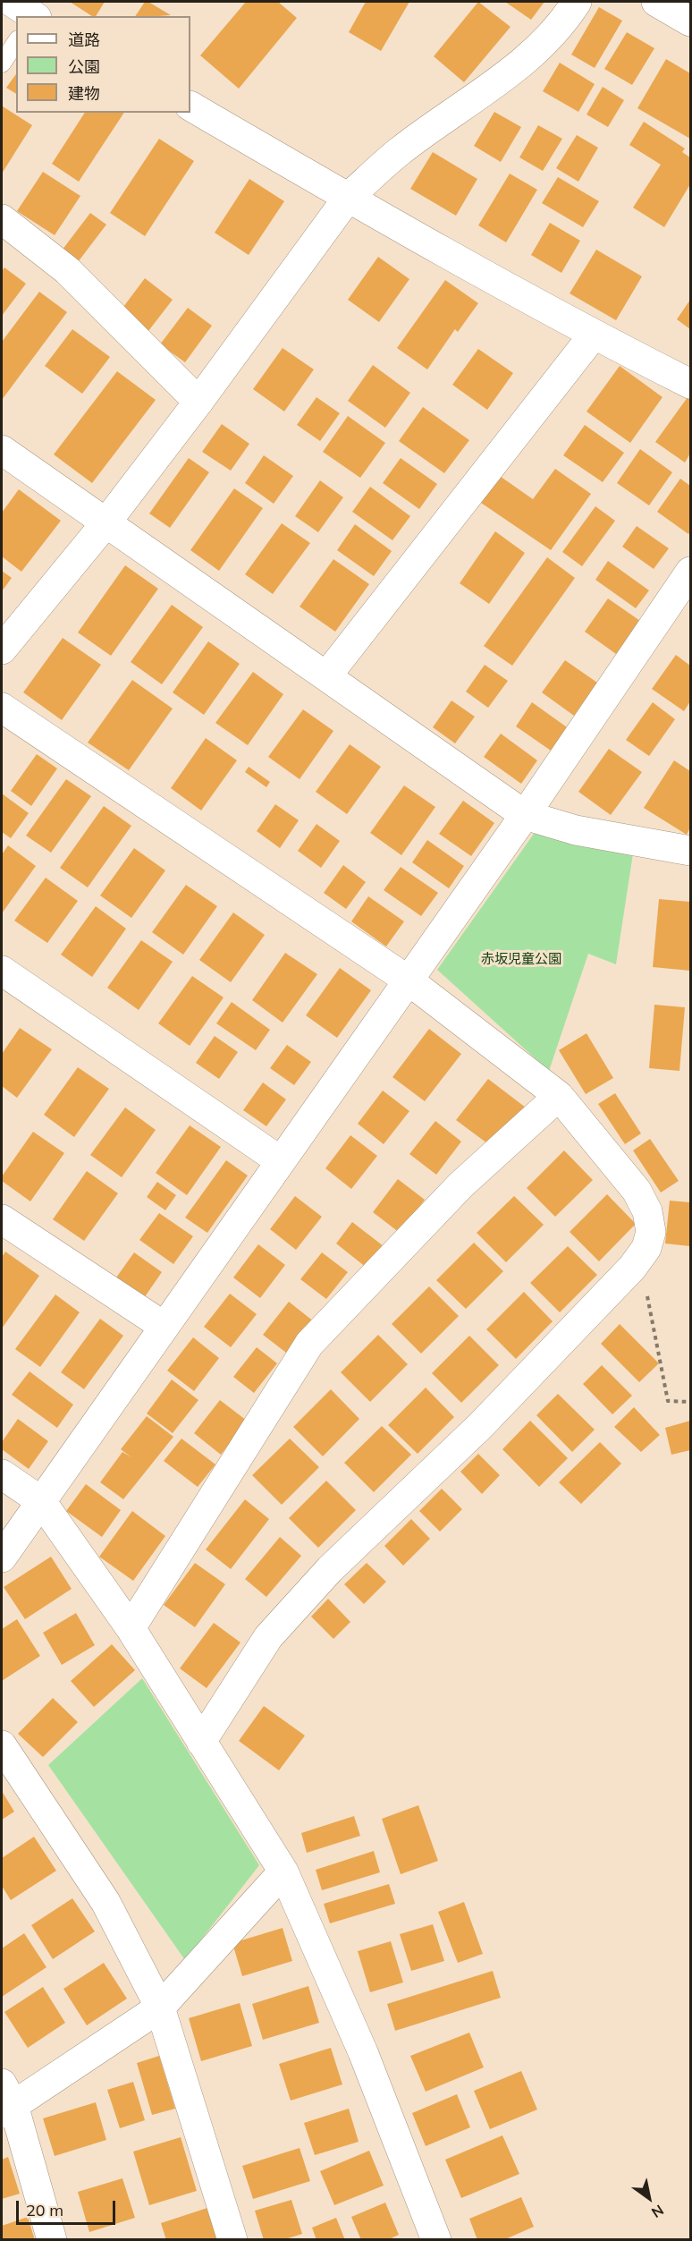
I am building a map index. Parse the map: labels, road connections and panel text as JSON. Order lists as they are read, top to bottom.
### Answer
{
  "parks": ["赤坂児童公園"],
  "legend": ["道路", "公園", "建物"],
  "scale_bar": "20 m",
  "north": "bottom right"
}
